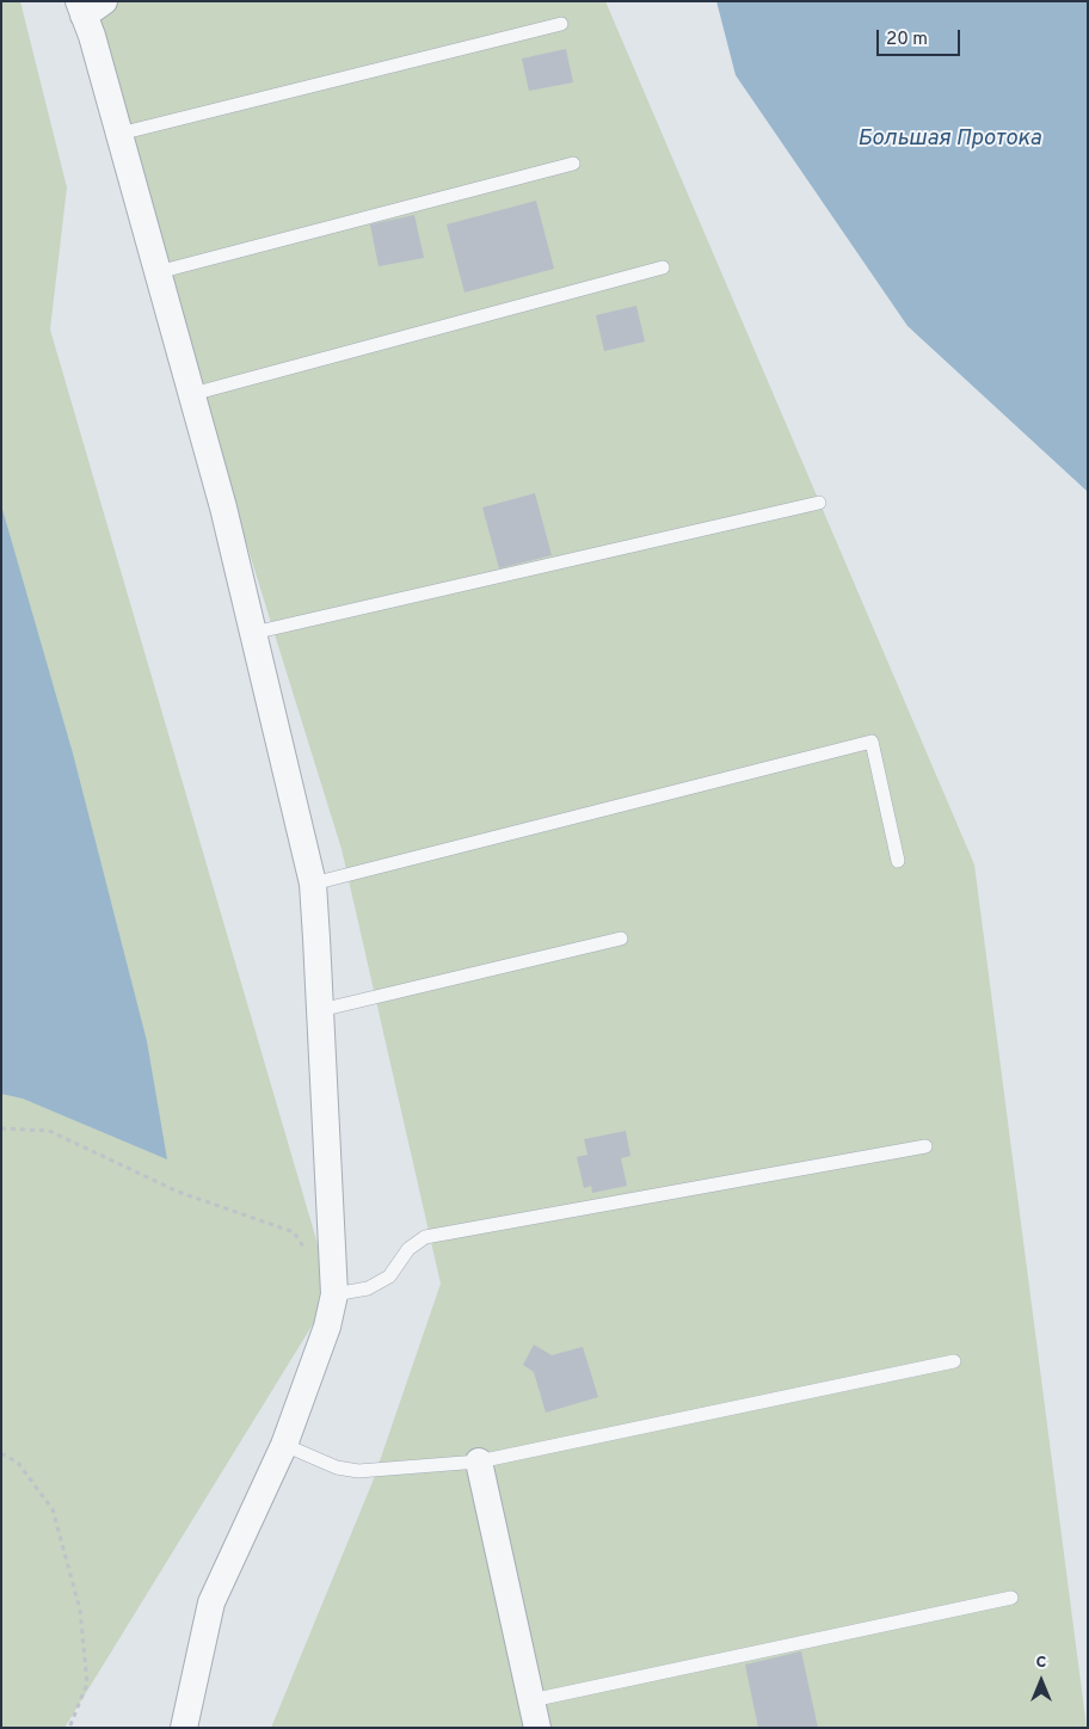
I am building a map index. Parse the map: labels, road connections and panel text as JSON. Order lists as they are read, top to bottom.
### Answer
{
  "water": ["Большая Протока"],
  "scale_bar": "20 m",
  "north": "top"
}
